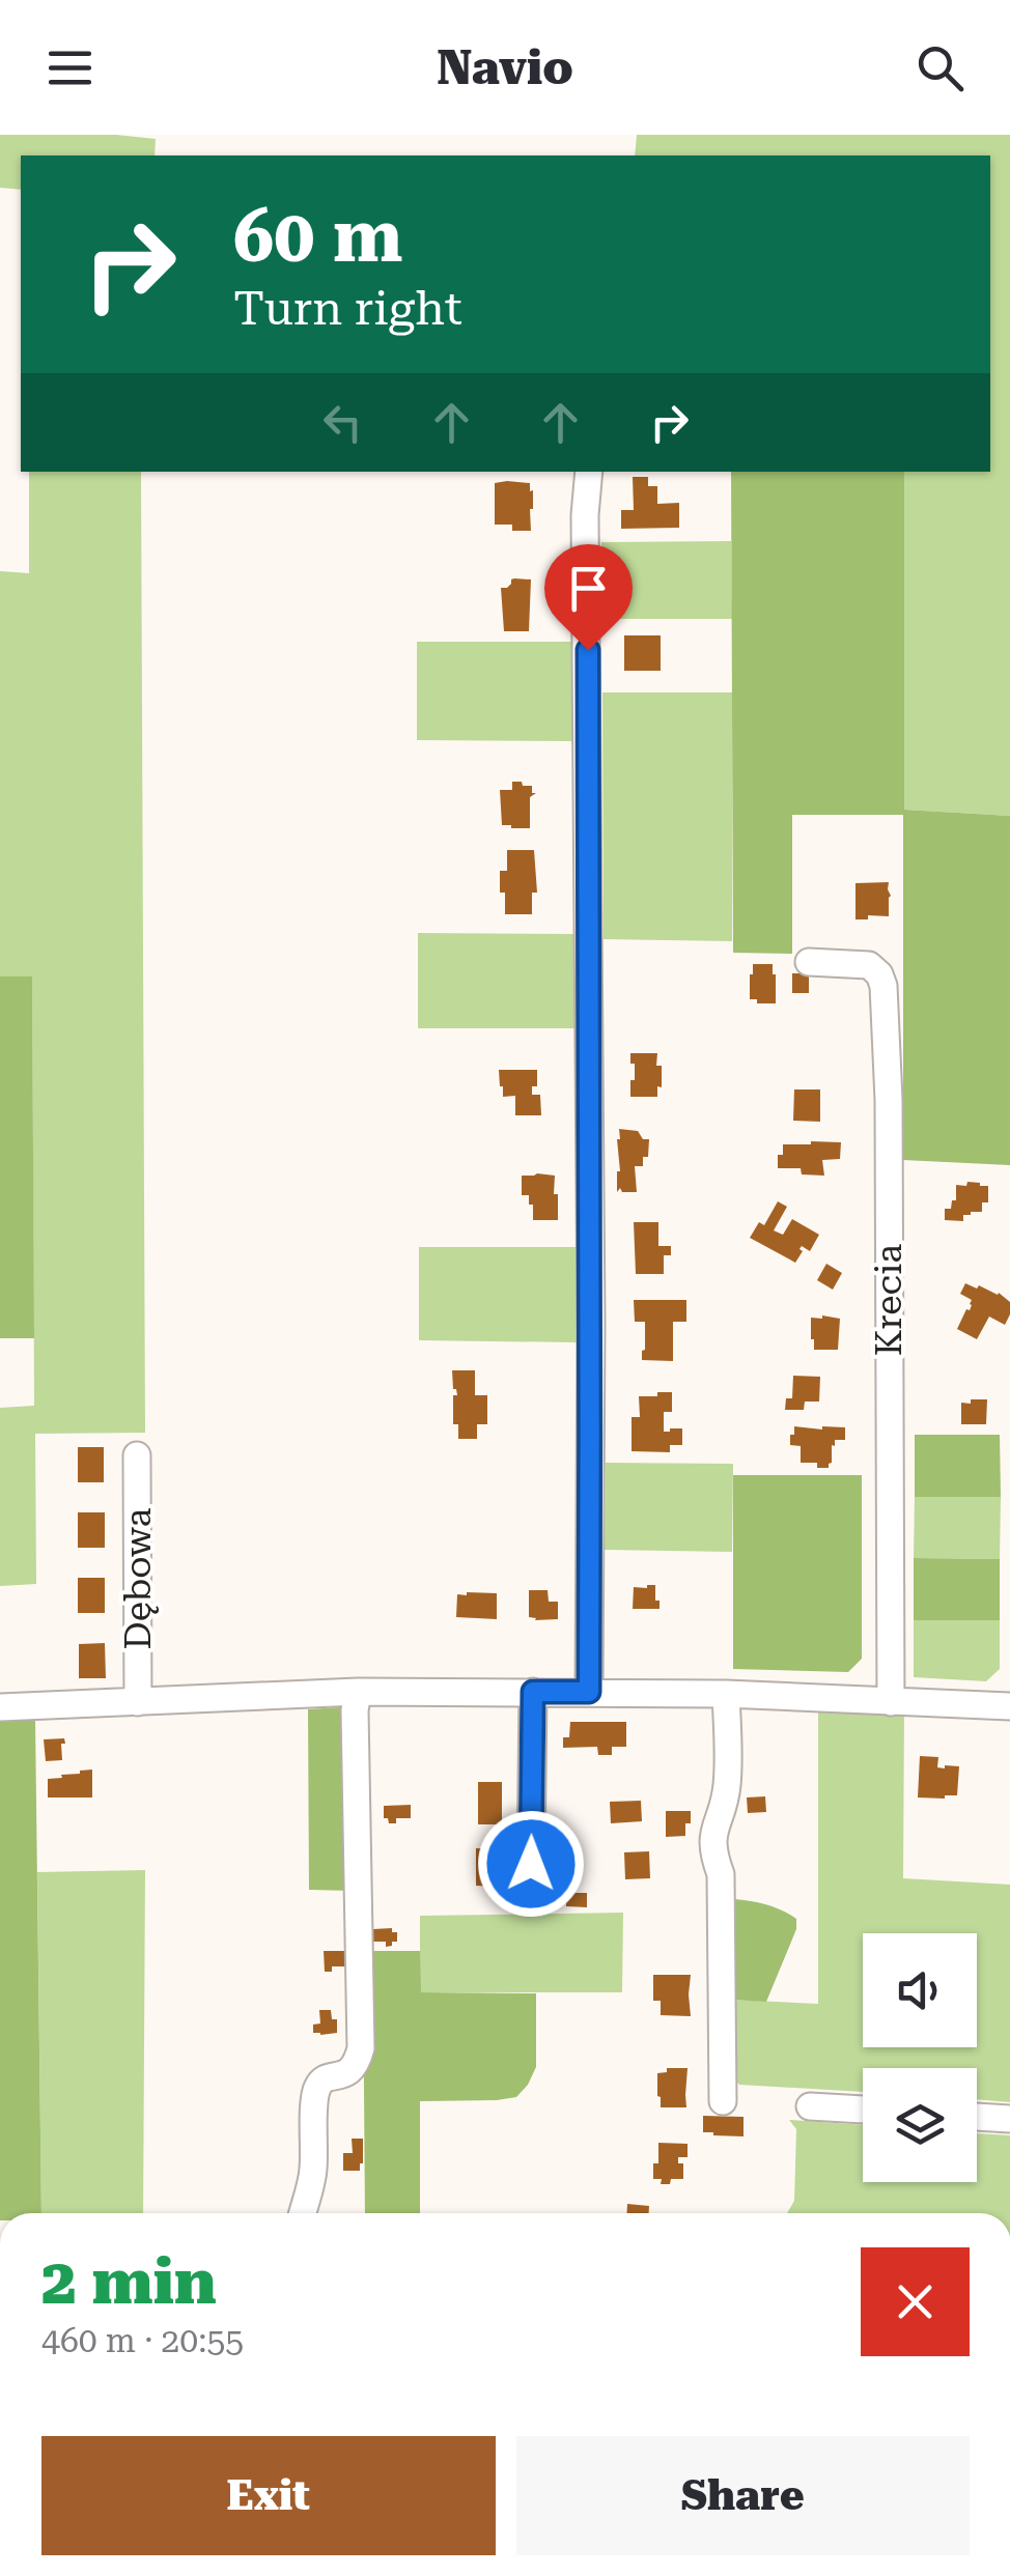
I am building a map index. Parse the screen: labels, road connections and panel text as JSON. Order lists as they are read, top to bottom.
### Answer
{
  "streets": {
    "street": ["Krecia", "Dębowa"]
  },
  "page": {
    "header": "Navio",
    "turn": ["60 m", "Turn right"],
    "heading": ["2 min", "460 m · 20:55"],
    "buttons": ["Exit", "Share"]
  }
}
